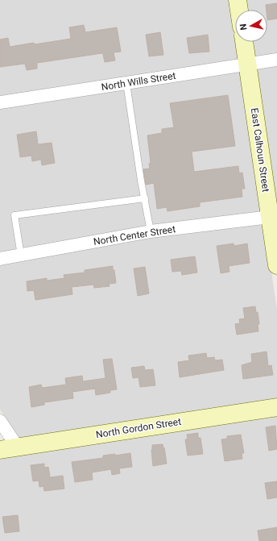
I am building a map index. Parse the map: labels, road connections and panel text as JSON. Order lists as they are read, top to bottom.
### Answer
{
  "streets": {
    "street": [
      "North Wills Street",
      "East Calhoun Street",
      "North Center Street",
      "North Gordon Street"
    ]
  },
  "crossings": [
    ["North Wills Street", "East Calhoun Street"],
    ["East Calhoun Street", "North Center Street"]
  ],
  "north": "left"
}
